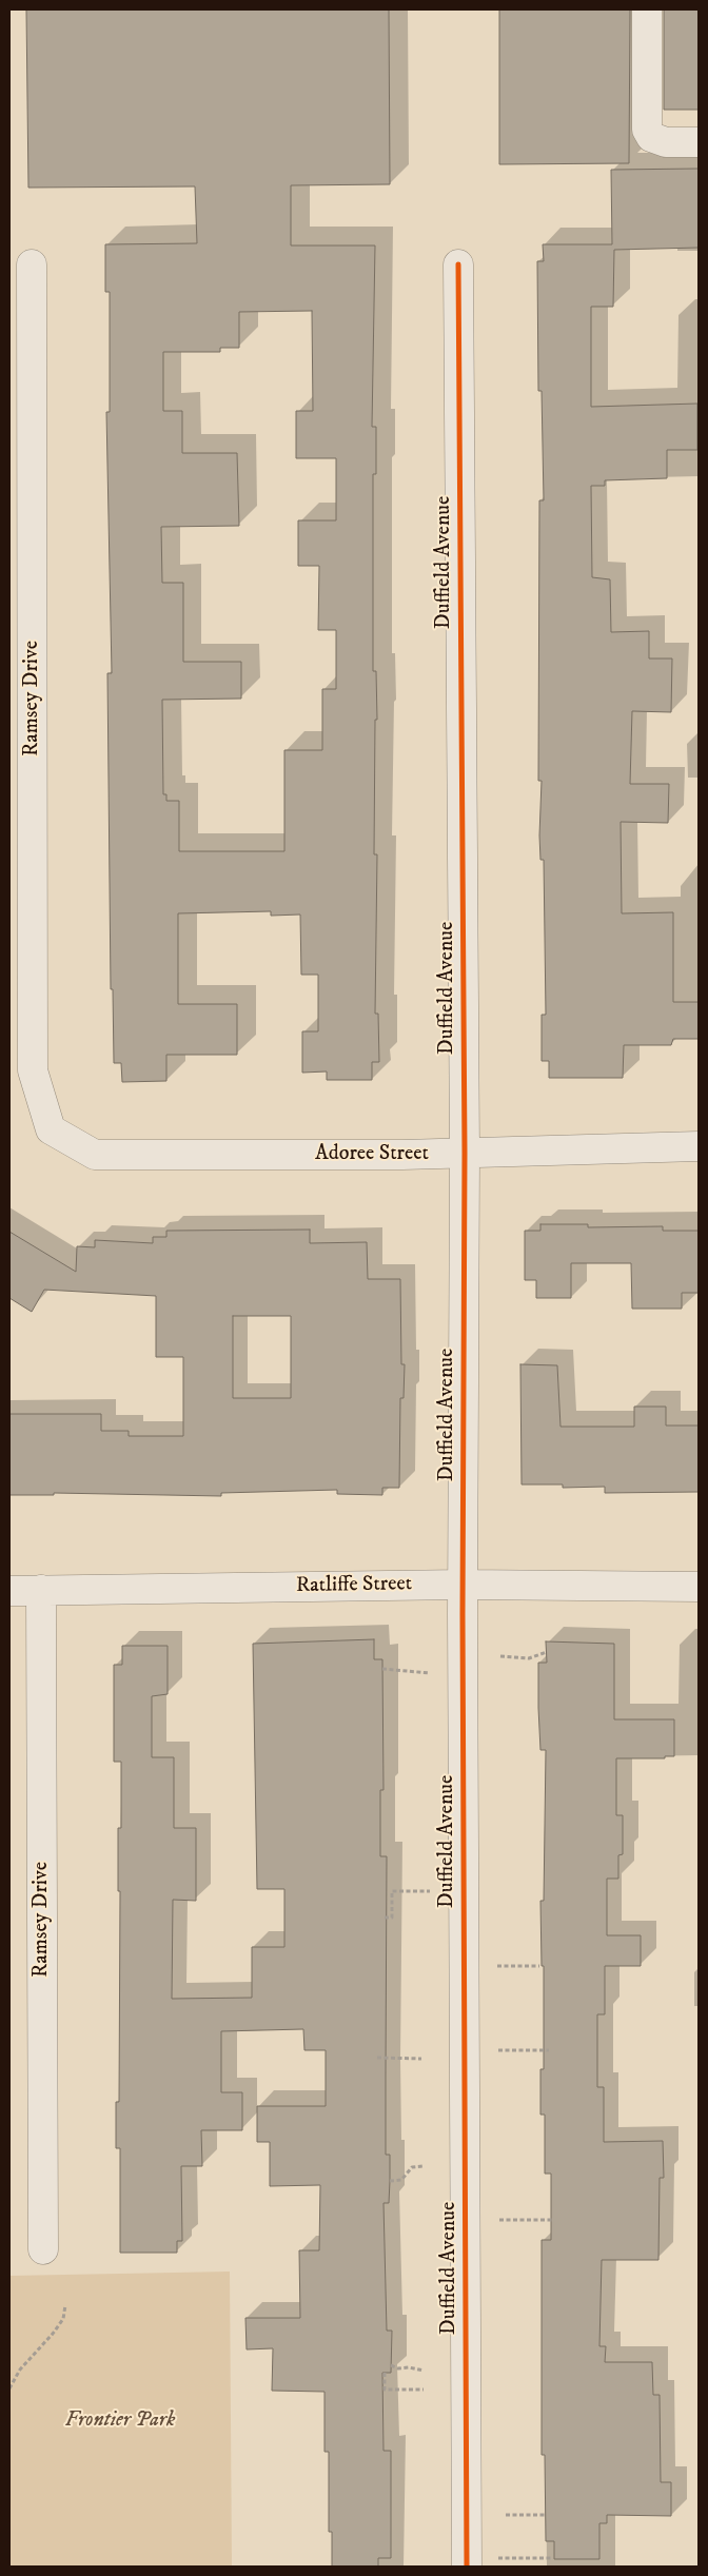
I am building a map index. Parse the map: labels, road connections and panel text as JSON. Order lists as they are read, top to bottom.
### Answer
{
  "streets": {
    "street": [
      "Duffield Avenue",
      "Ramsey Drive",
      "Adoree Street",
      "Ratliffe Street"
    ]
  },
  "crossings": [
    ["Duffield Avenue", "Adoree Street"],
    ["Duffield Avenue", "Ratliffe Street"],
    ["Ramsey Drive", "Adoree Street"],
    ["Ramsey Drive", "Ratliffe Street"]
  ],
  "parks": ["Frontier Park"]
}
